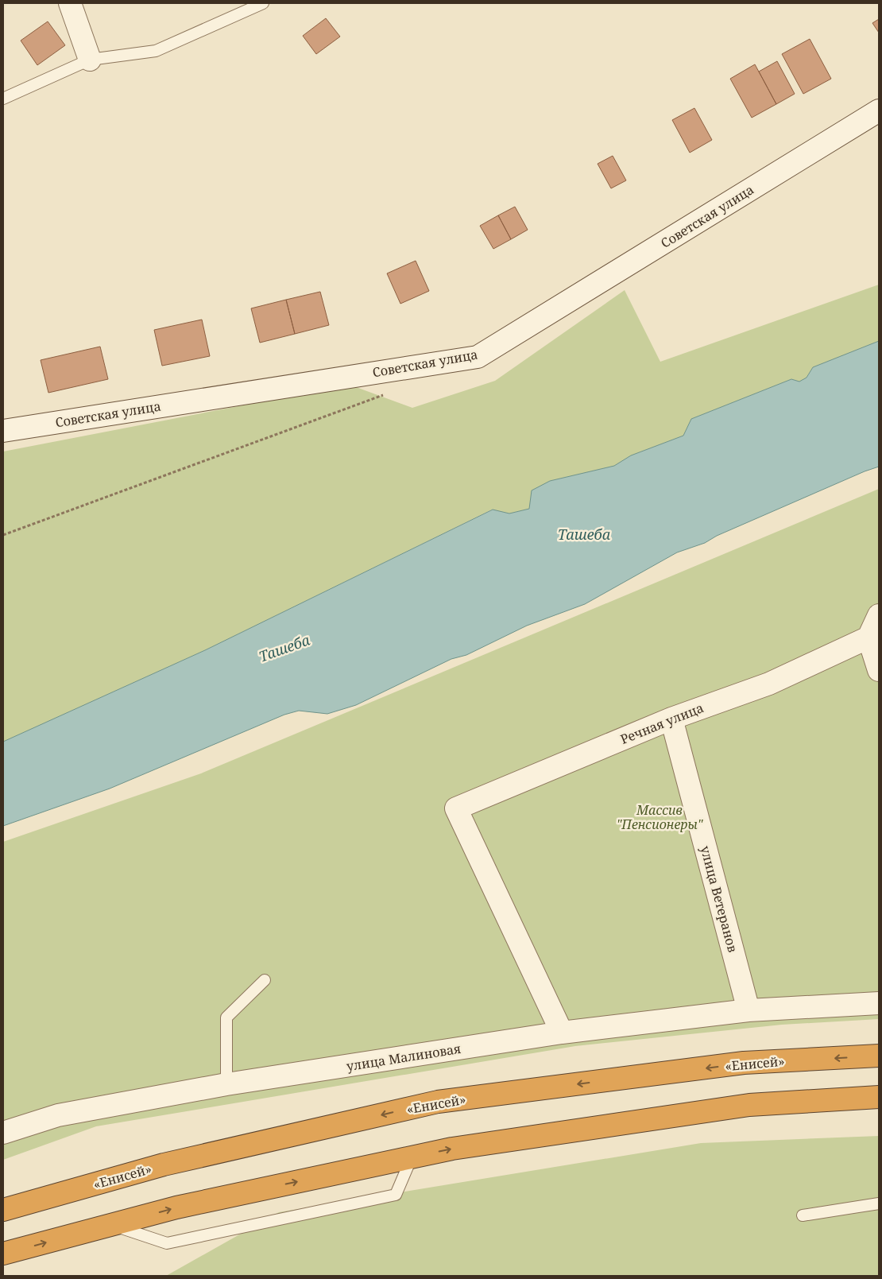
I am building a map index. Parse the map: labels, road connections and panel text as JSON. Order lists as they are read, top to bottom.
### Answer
{
  "streets": {
    "highway": ["«Енисей»"],
    "street": [
      "Советская улица",
      "Речная улица",
      "улица Ветеранов",
      "улица Малиновая"
    ]
  },
  "crossings": [
    ["Речная улица", "улица Ветеранов"],
    ["Речная улица", "улица Малиновая"],
    ["улица Ветеранов", "улица Малиновая"]
  ],
  "water": ["Ташеба"],
  "parks": ["Массив \"Пенсионеры\""]
}
